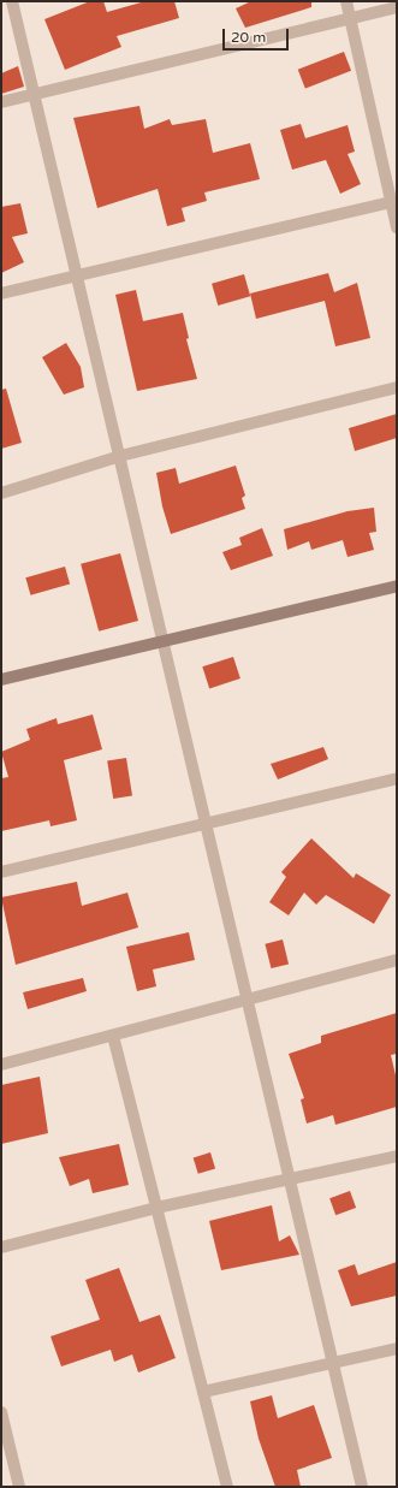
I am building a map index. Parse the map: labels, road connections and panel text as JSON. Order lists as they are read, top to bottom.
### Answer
{
  "scale_bar": "20 m"
}
